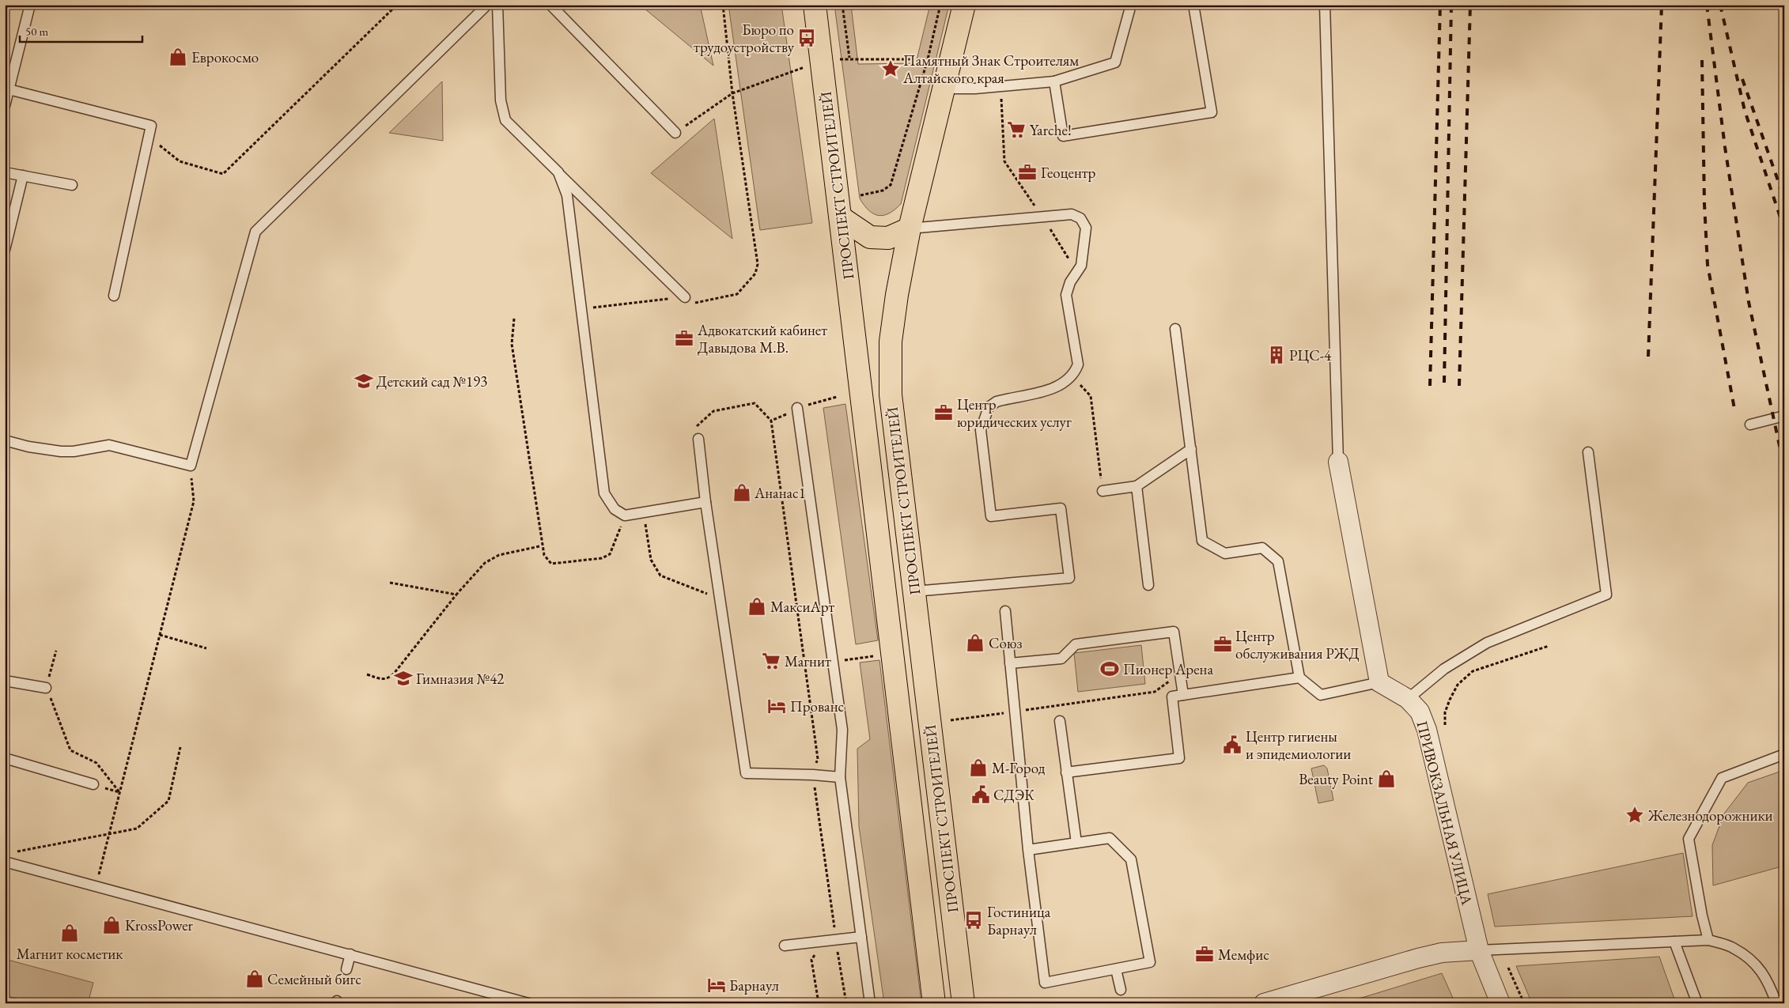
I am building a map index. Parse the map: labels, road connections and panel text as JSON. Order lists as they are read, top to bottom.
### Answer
{
  "streets": {
    "main road": ["ПРОСПЕКТ СТРОИТЕЛЕЙ"],
    "street": ["ПРИВОКЗАЛЬНАЯ УЛИЦА"]
  },
  "places": {
    "bus stop": ["Бюро по трудоустройству", "Гостиница Барнаул"],
    "shop": [
      "Еврокосмо",
      "Ананас1",
      "МаксиАрт",
      "Союз",
      "М-Город",
      "Beauty Point",
      "KrossPower",
      "Магнит косметик",
      "Семейный бигс"
    ],
    "place": ["Памятный Знак Строителям Алтайского края", "Железнодорожники"],
    "supermarket": ["Yarche!", "Магнит"],
    "office": [
      "Геоцентр",
      "Адвокатский кабинет Давыдова М.В.",
      "Центр юридических услуг",
      "Центр обслуживания РЖД",
      "Мемфис"
    ],
    "building": ["РЦС-4"],
    "school or university": ["Детский сад №193", "Гимназия №42"],
    "sports": ["Пионер Арена"],
    "hotel": ["Прованс", "Барнаул"],
    "public building": ["Центр гигиены и эпидемиологии", "СДЭК"]
  },
  "scale_bar": "50 m"
}
